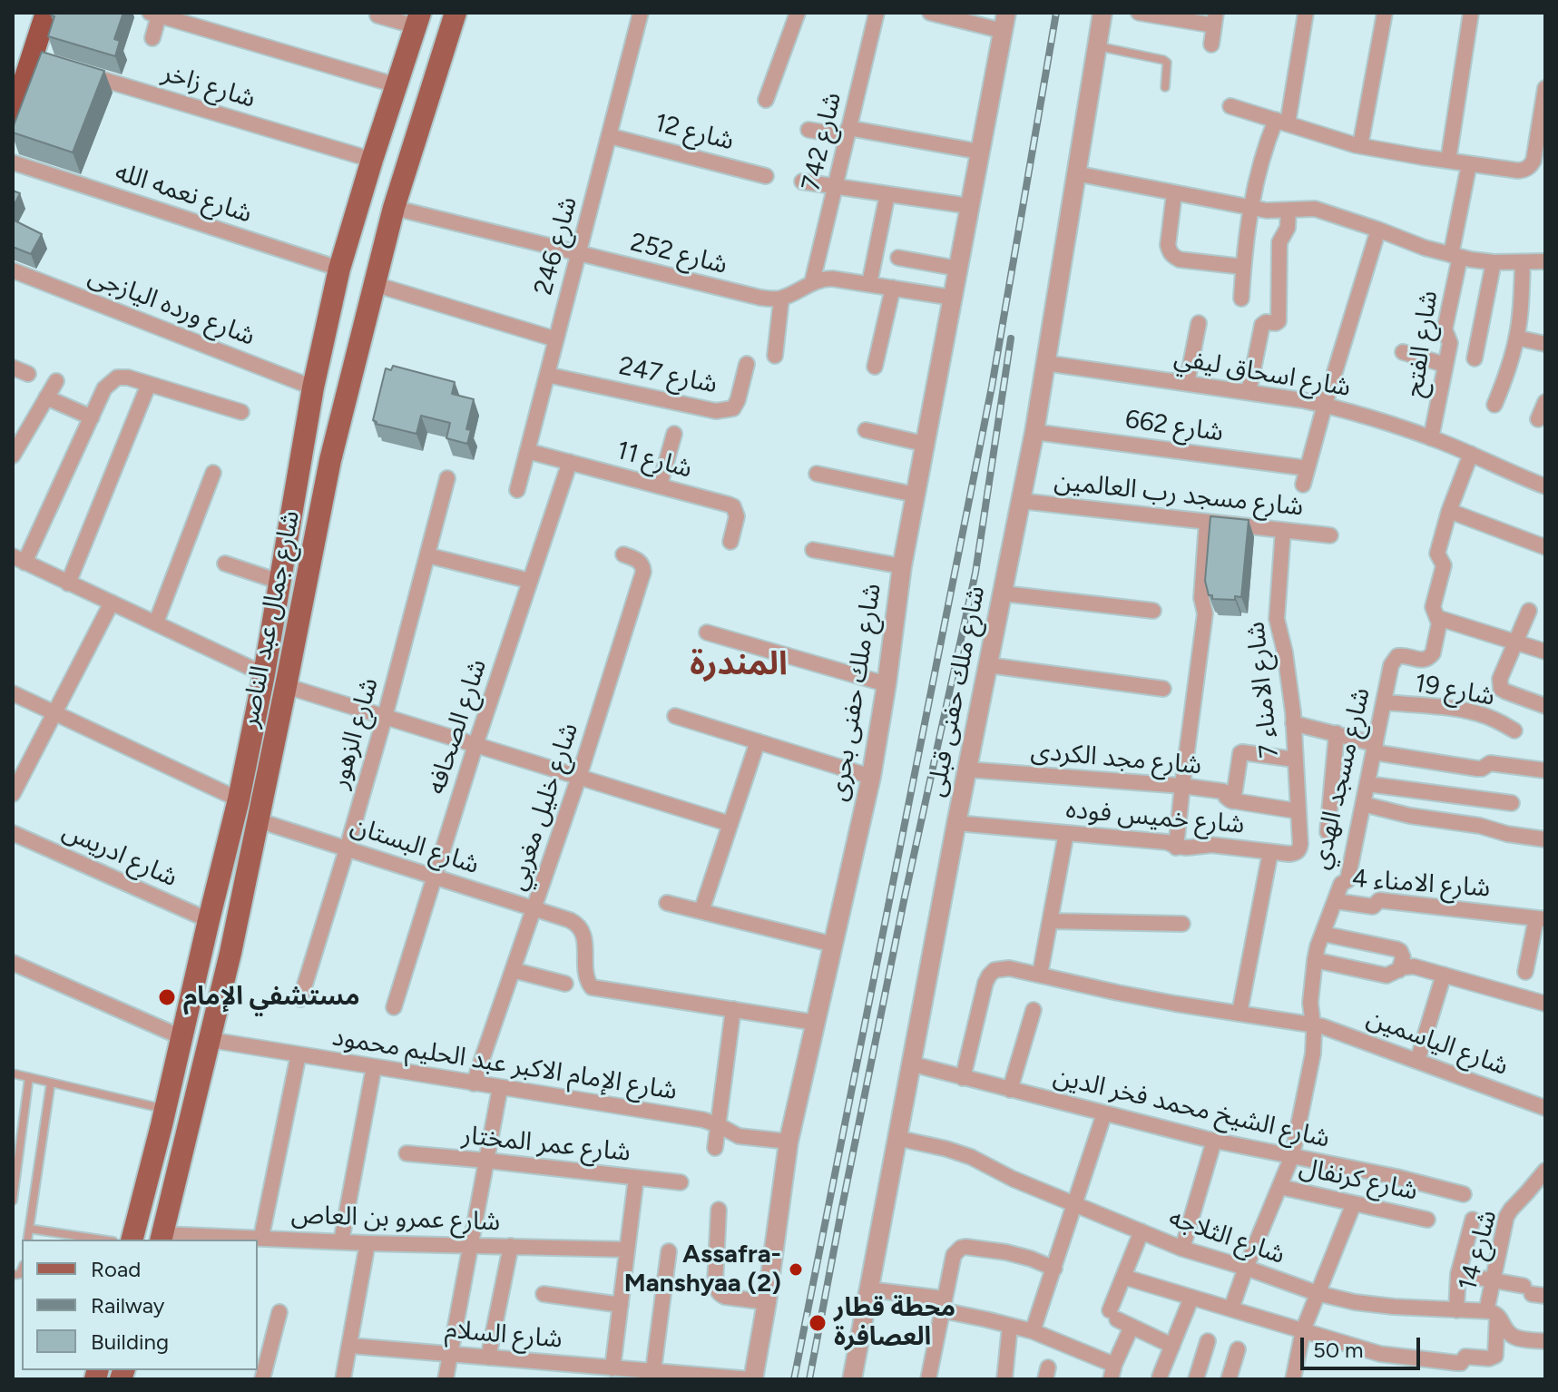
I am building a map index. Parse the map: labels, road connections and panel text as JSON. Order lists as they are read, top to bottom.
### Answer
{
  "streets": {
    "main road": ["شارع جمال عبد الناصر"],
    "street": [
      "شارع زاخر",
      "شارع 12",
      "شارع 742",
      "شارع نعمه الله",
      "شارع 246",
      "شارع 252",
      "شارع ورده اليازجى",
      "شارع الفتح",
      "شارع اسحاق ليفي",
      "شارع 247",
      "شارع 662",
      "شارع 11",
      "شارع مسجد رب العالمين",
      "شارع الامناء 7",
      "شارع 19",
      "شارع ملك حفنى قبلى",
      "شارع ملك حفنى بحرى",
      "شارع الصحافه",
      "شارع الزهور",
      "شارع مجد الكردى",
      "شارع مسجد الهدي",
      "شارع خليل مغربي",
      "شارع خميس فوده",
      "شارع البستان",
      "شارع ادريس",
      "شارع الامناء 4",
      "شارع الياسمين",
      "شارع الإمام الاكبر عبد الحليم محمود",
      "شارع الشيخ محمد فخر الدين",
      "شارع عمر المختار",
      "شارع كرنفال",
      "شارع عمرو بن العاص",
      "شارع الثلاجه",
      "شارع 14",
      "شارع السلام"
    ]
  },
  "crossings": [
    ["شارع زاخر", "شارع جمال عبد الناصر"],
    ["شارع 12", "شارع 246"],
    ["شارع نعمه الله", "شارع جمال عبد الناصر"],
    ["شارع 246", "شارع 252"],
    ["شارع 246", "شارع 247"],
    ["شارع 246", "شارع 11"],
    ["شارع 252", "شارع جمال عبد الناصر"],
    ["شارع ورده اليازجى", "شارع جمال عبد الناصر"],
    ["شارع الفتح", "شارع اسحاق ليفي"],
    ["شارع اسحاق ليفي", "شارع ملك حفنى قبلى"],
    ["شارع اسحاق ليفي", "شارع مسجد الهدي"],
    ["شارع 662", "شارع ملك حفنى قبلى"],
    ["شارع 11", "شارع الصحافه"],
    ["شارع مسجد رب العالمين", "شارع الامناء 7"],
    ["شارع مسجد رب العالمين", "شارع ملك حفنى قبلى"],
    ["شارع جمال عبد الناصر", "شارع البستان"],
    ["شارع جمال عبد الناصر", "شارع ادريس"],
    ["شارع جمال عبد الناصر", "شارع الإمام الاكبر عبد الحليم محمود"],
    ["شارع جمال عبد الناصر", "شارع عمرو بن العاص"],
    ["شارع الامناء 7", "شارع مجد الكردى"],
    ["شارع الامناء 7", "شارع خميس فوده"],
    ["شارع 19", "شارع مسجد الهدي"],
    ["شارع ملك حفنى قبلى", "شارع مجد الكردى"],
    ["شارع ملك حفنى قبلى", "شارع خميس فوده"],
    ["شارع ملك حفنى قبلى", "شارع الشيخ محمد فخر الدين"],
    ["شارع ملك حفنى قبلى", "شارع الثلاجه"],
    ["شارع ملك حفنى بحرى", "شارع الإمام الاكبر عبد الحليم محمود"],
    ["شارع ملك حفنى بحرى", "شارع السلام"],
    ["شارع الصحافه", "شارع البستان"],
    ["شارع الزهور", "شارع البستان"],
    ["شارع مسجد الهدي", "شارع الامناء 4"],
    ["شارع مسجد الهدي", "شارع الياسمين"],
    ["شارع مسجد الهدي", "شارع الشيخ محمد فخر الدين"],
    ["شارع مسجد الهدي", "شارع كرنفال"],
    ["شارع مسجد الهدي", "شارع الثلاجه"],
    ["شارع خليل مغربي", "شارع البستان"],
    ["شارع خليل مغربي", "شارع الإمام الاكبر عبد الحليم محمود"],
    ["شارع الياسمين", "شارع الشيخ محمد فخر الدين"],
    ["شارع الثلاجه", "شارع 14"]
  ],
  "districts": ["المندرة"],
  "places": ["مستشفي الإمام", "Assafra- Manshyaa (2)", "محطة قطار العصافرة"],
  "legend": ["Road", "Railway", "Building"],
  "scale_bar": "50 m"
}
